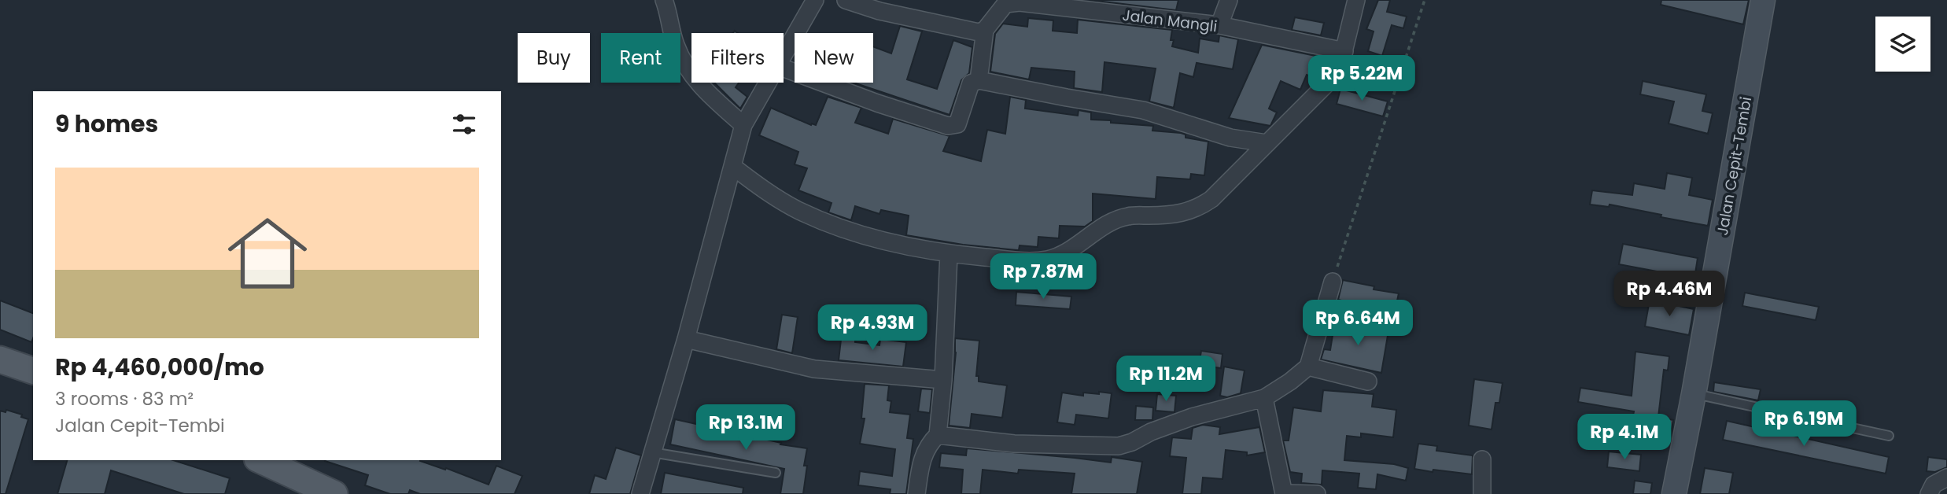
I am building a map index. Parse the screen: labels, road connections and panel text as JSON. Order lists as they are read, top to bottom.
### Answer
{
  "streets": {
    "main road": ["Jalan Cepit-Tembi"],
    "street": ["Jalan Mangli"]
  },
  "page": {
    "chip": [
      "Buy",
      "Rent",
      "Filters",
      "New"
    ],
    "price": [
      "Rp 5.22M",
      "Rp 7.87M",
      "Rp 4.46M",
      "Rp 6.64M",
      "Rp 4.93M",
      "Rp 11.2M",
      "Rp 6.19M",
      "Rp 13.1M",
      "Rp 4.1M"
    ],
    "heading": "9 homes",
    "list": [
      {
        "name": "Rp 4,460,000/mo",
        "note": "3 rooms · 83 m² · Jalan Cepit-Tembi"
      }
    ]
  }
}
